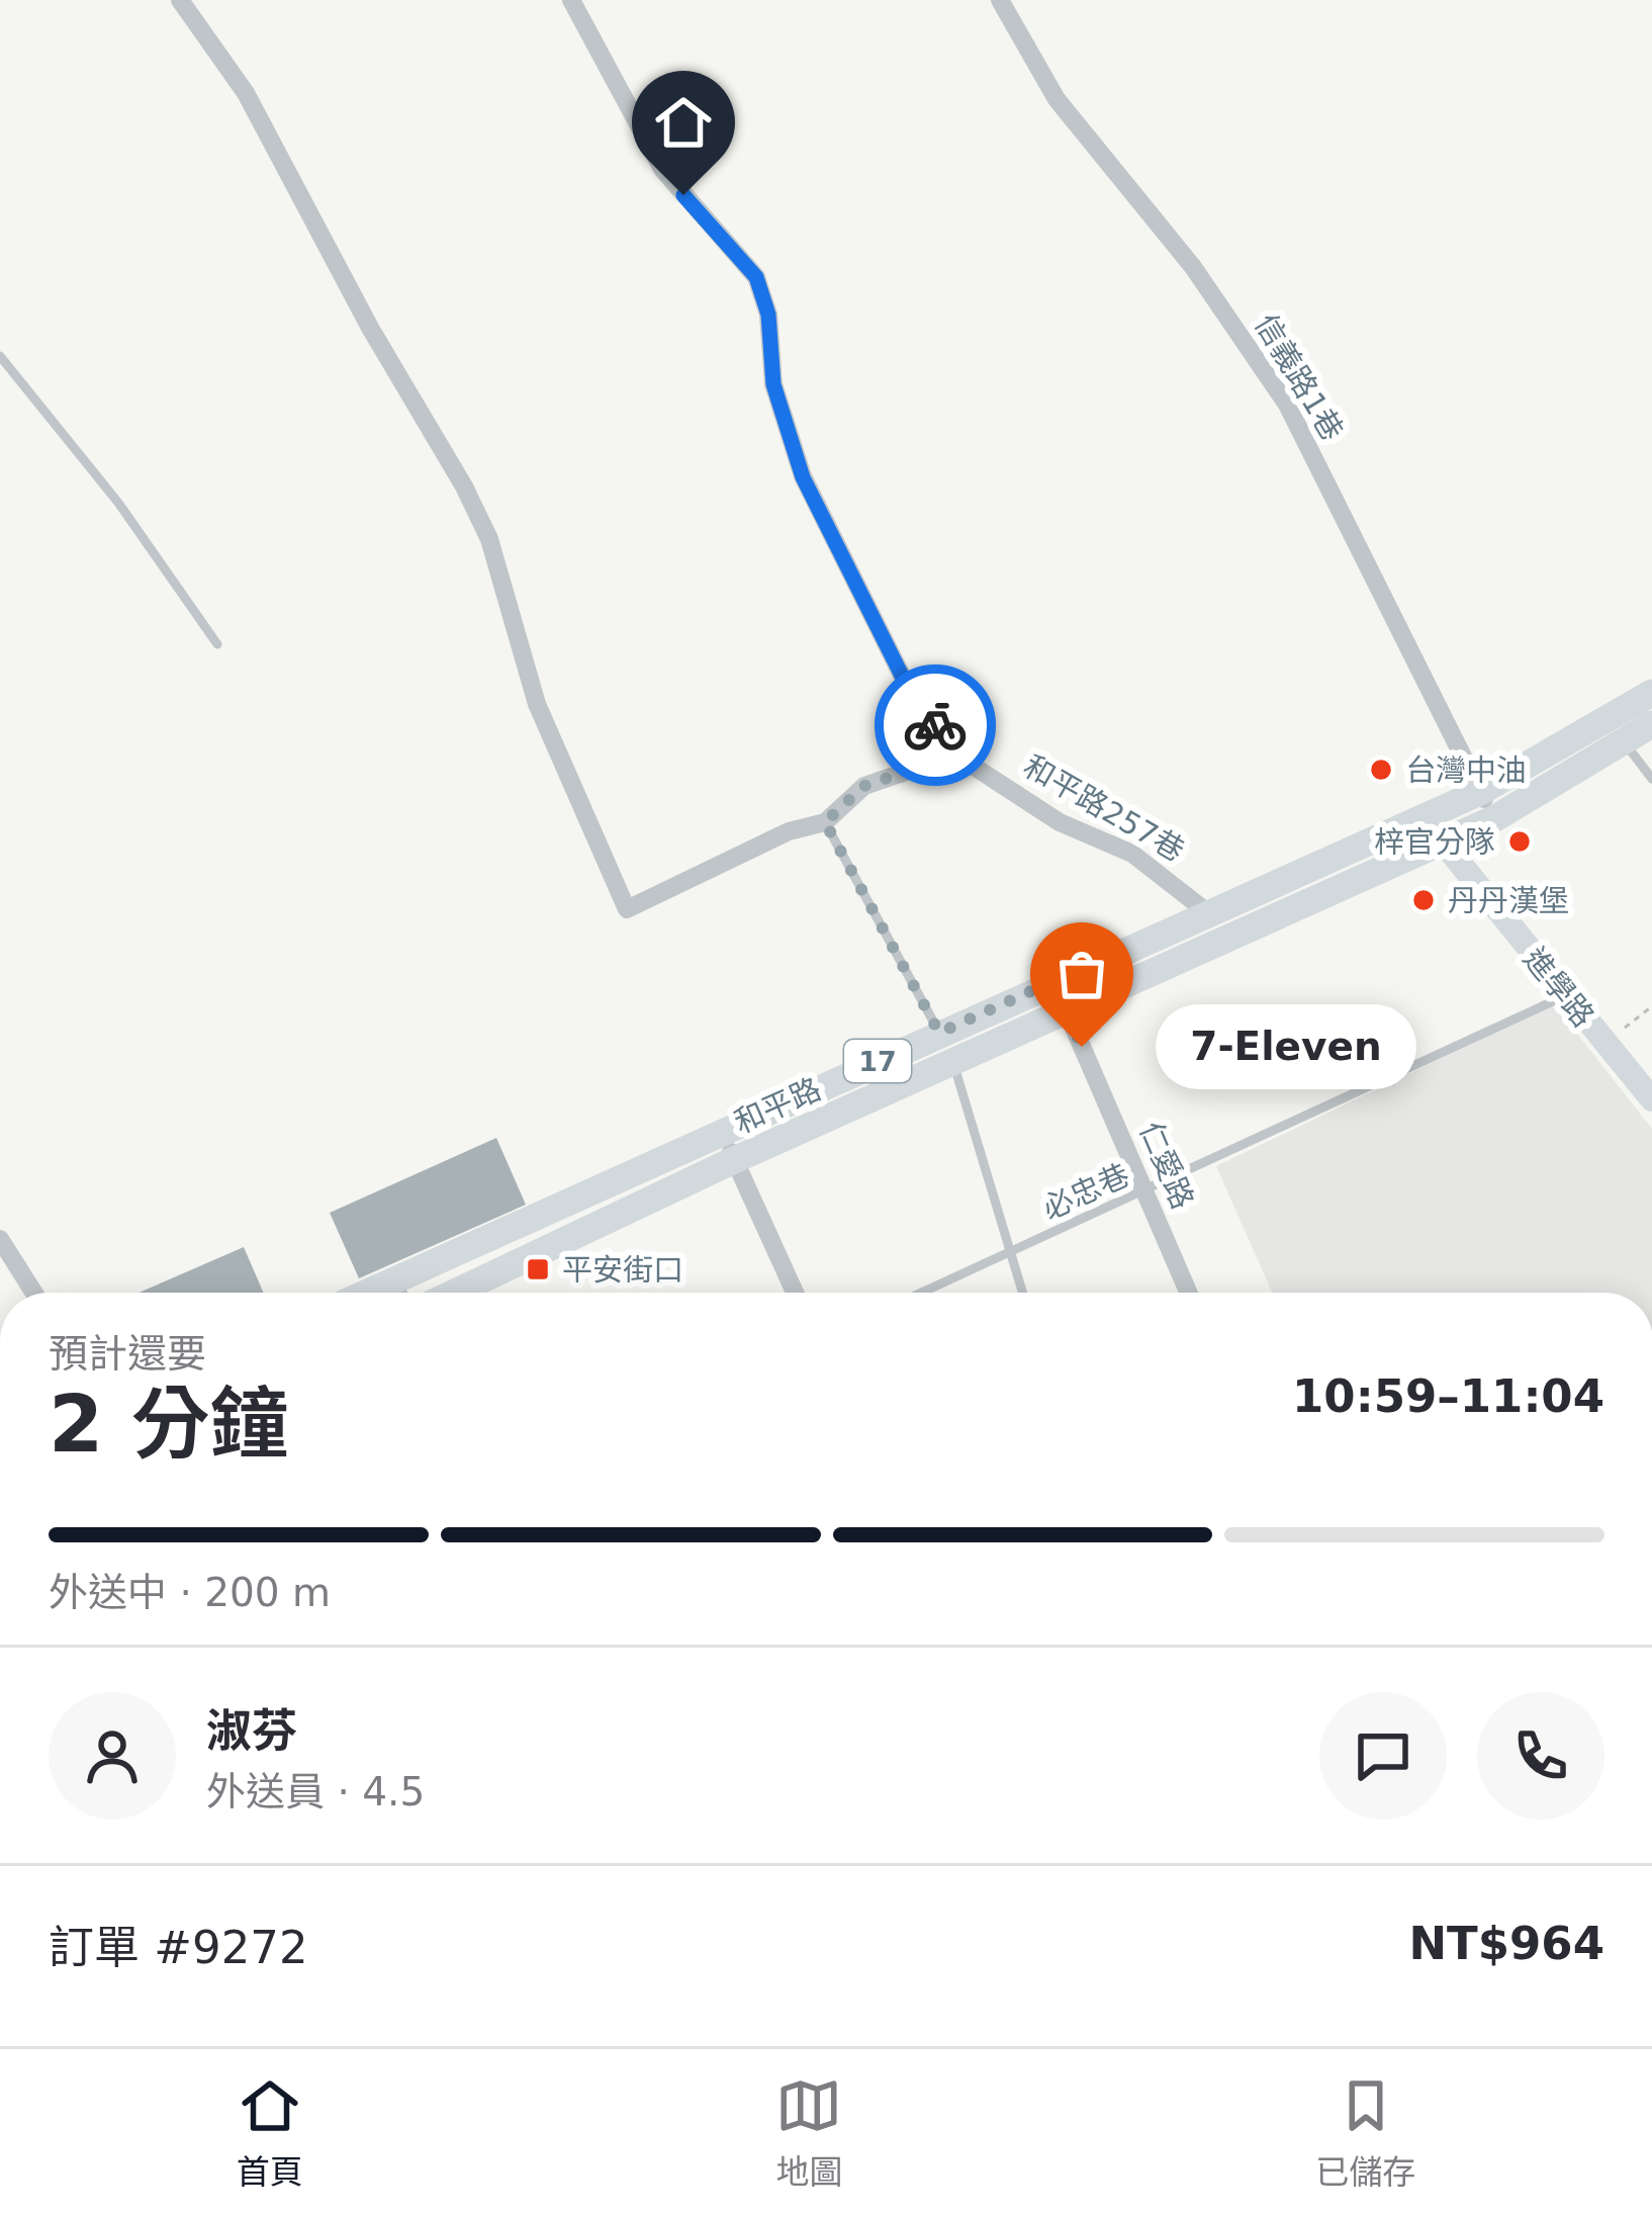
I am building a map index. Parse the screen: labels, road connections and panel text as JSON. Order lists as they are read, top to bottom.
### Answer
{
  "streets": {
    "main road": ["17", "和平路"],
    "street": [
      "信義路1巷",
      "和平路257巷",
      "進學路",
      "仁愛路"
    ],
    "lane": ["必忠巷"]
  },
  "crossings": [
    ["信義路1巷", "17"],
    ["和平路257巷", "和平路"],
    ["進學路", "17"],
    ["進學路", "和平路"],
    ["進學路", "必忠巷"],
    ["17", "和平路"],
    ["和平路", "仁愛路"],
    ["仁愛路", "必忠巷"]
  ],
  "places": {
    "other": [
      "台灣中油",
      "梓官分隊",
      "丹丹漢堡",
      "7-Eleven"
    ],
    "transit": ["平安街口"]
  },
  "page": {
    "bubble": "7-Eleven",
    "heading": ["2 分鐘", "預計還要", "10:59–11:04"],
    "panel": [
      "淑芬",
      "外送員 · 4.5",
      "訂單 #9272",
      "NT$964"
    ],
    "bar": "外送中 · 200 m",
    "tabs": ["首頁", "地圖", "已儲存"]
  }
}
